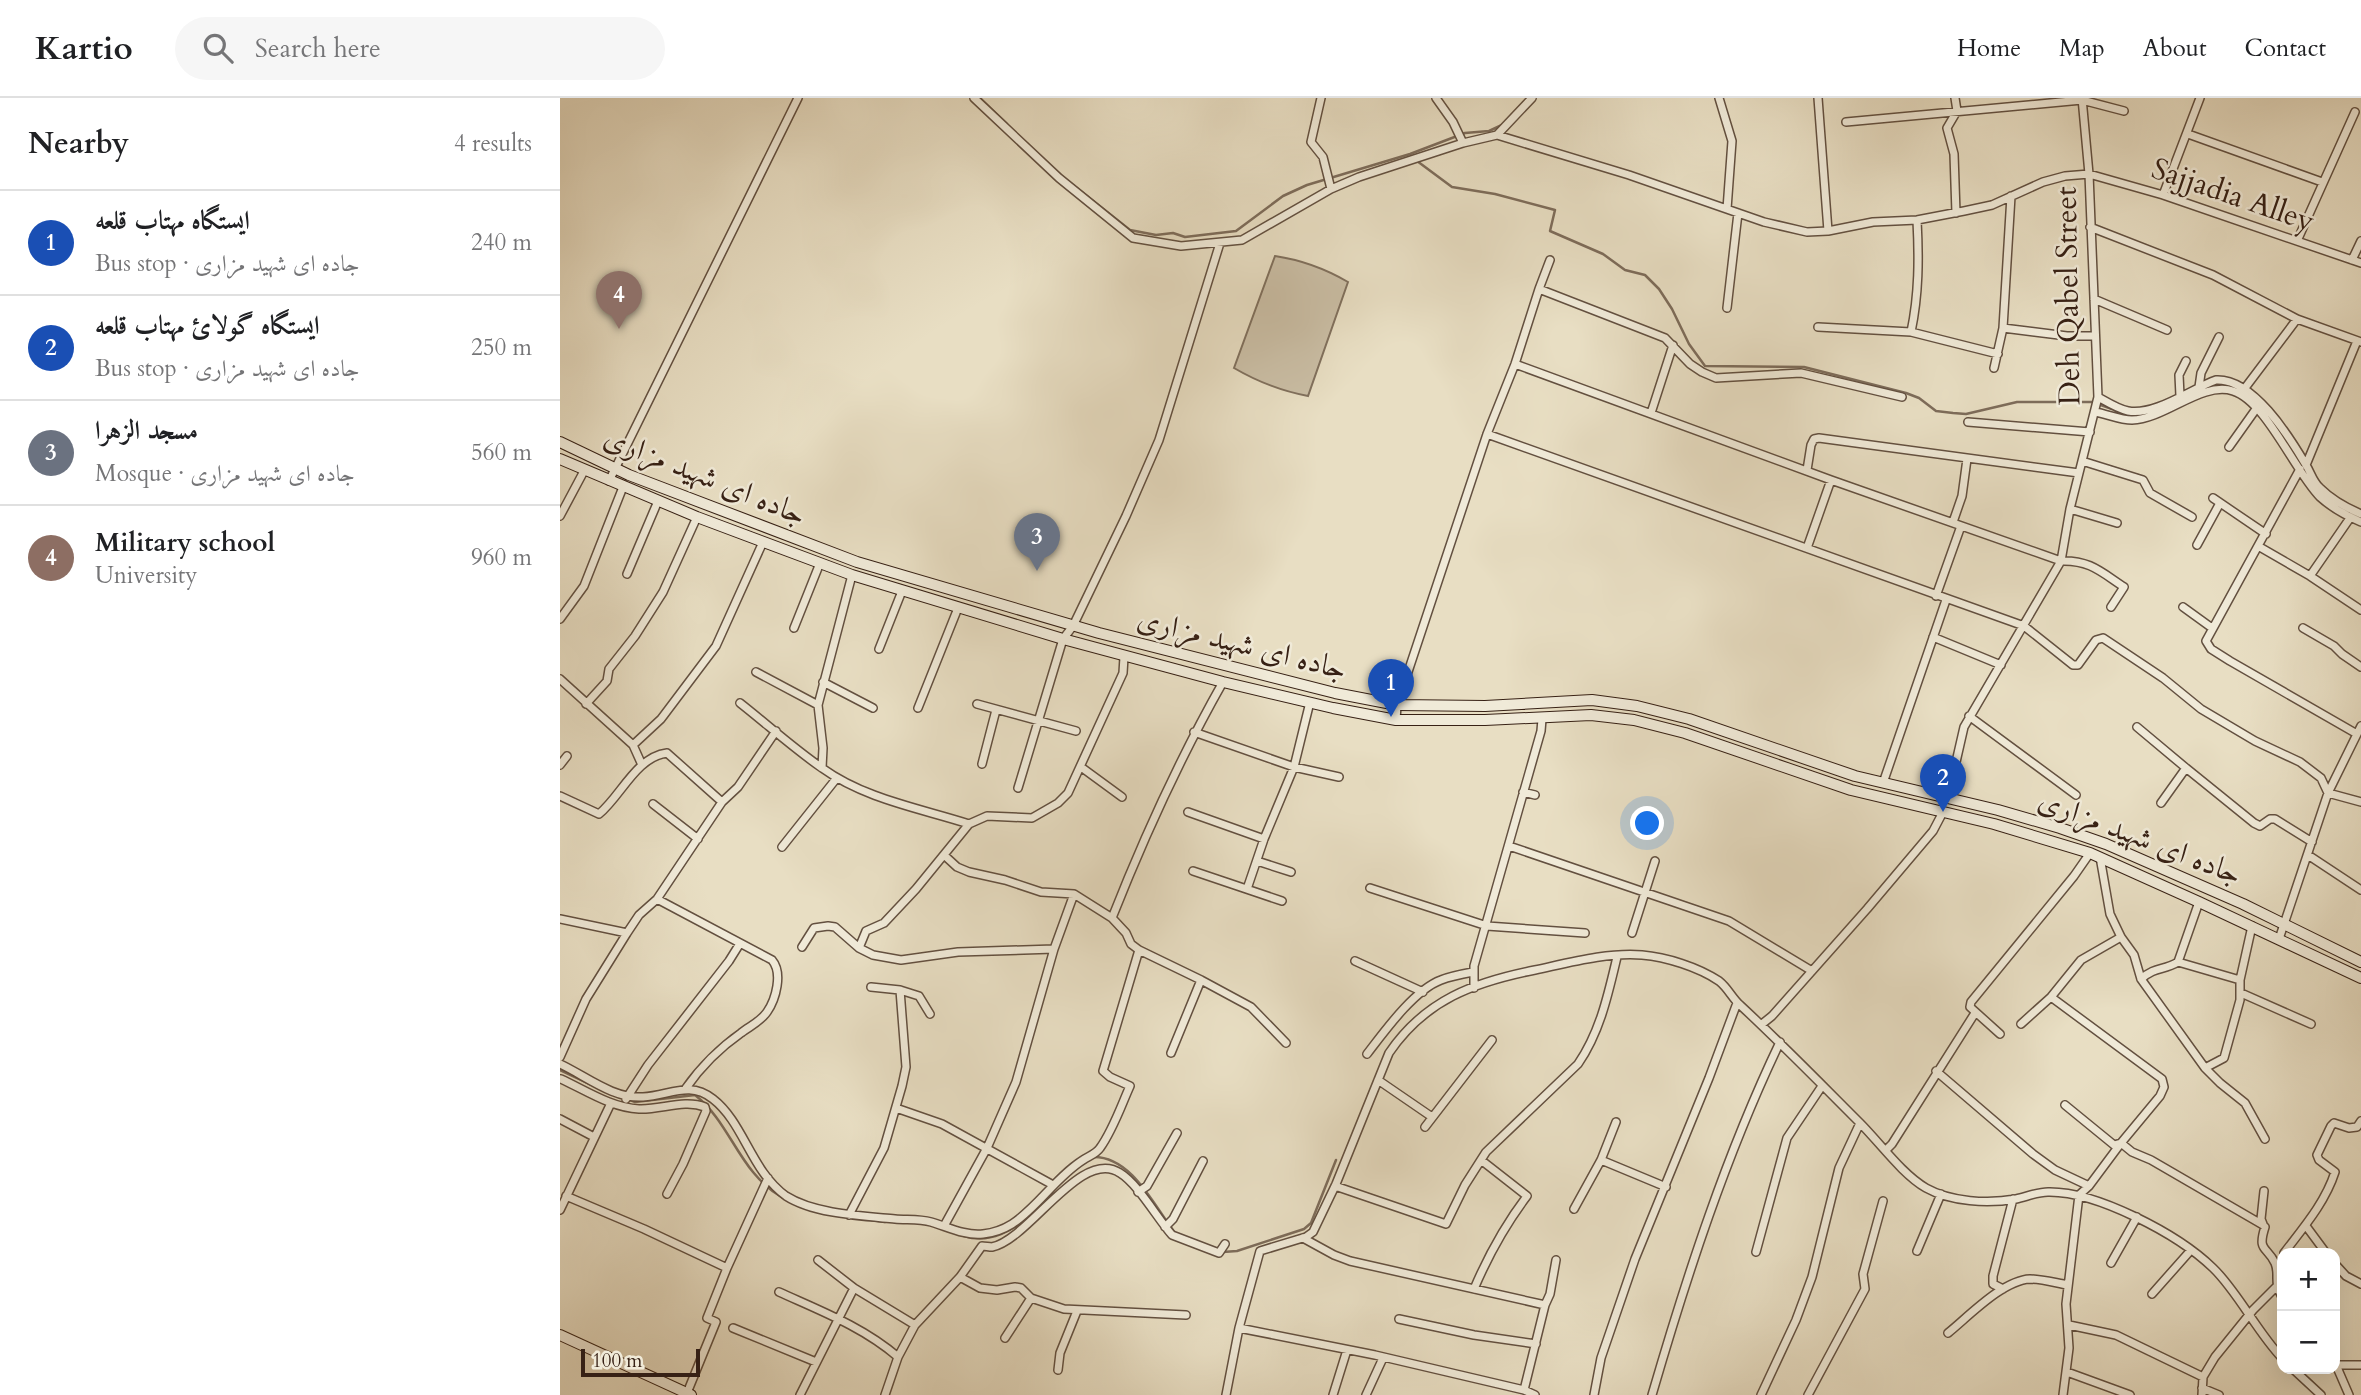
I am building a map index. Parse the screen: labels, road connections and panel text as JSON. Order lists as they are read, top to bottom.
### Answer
{
  "streets": {
    "main road": ["جاده ای شهید مزاری"],
    "street": ["Sajjadia Alley", "Deh Qabel Street"]
  },
  "crossings": [
    ["Sajjadia Alley", "Deh Qabel Street"],
    ["Deh Qabel Street", "جاده ای شهید مزاری"]
  ],
  "scale_bar": "100 m",
  "page": {
    "header": "Kartio",
    "search": "Search here",
    "nav": [
      "Home",
      "Map",
      "About",
      "Contact"
    ],
    "heading": ["Nearby", "4 results"],
    "list": [
      {
        "mark": "1",
        "name": "ایستگاه مهتاب قلعه",
        "note": "Bus stop · جاده ای شهید مزاری",
        "value": "240 m"
      },
      {
        "mark": "2",
        "name": "ایستگاه گولائ مهتاب قلعه",
        "note": "Bus stop · جاده ای شهید مزاری",
        "value": "250 m"
      },
      {
        "mark": "3",
        "name": "مسجد الزهرا",
        "note": "Mosque · جاده ای شهید مزاری",
        "value": "560 m"
      },
      {
        "mark": "4",
        "name": "Military school",
        "note": "University",
        "value": "960 m"
      }
    ],
    "pins": [
      "4",
      "3",
      "1",
      "2"
    ],
    "map_buttons": ["+", "−"],
    "scale": "100 m"
  }
}
